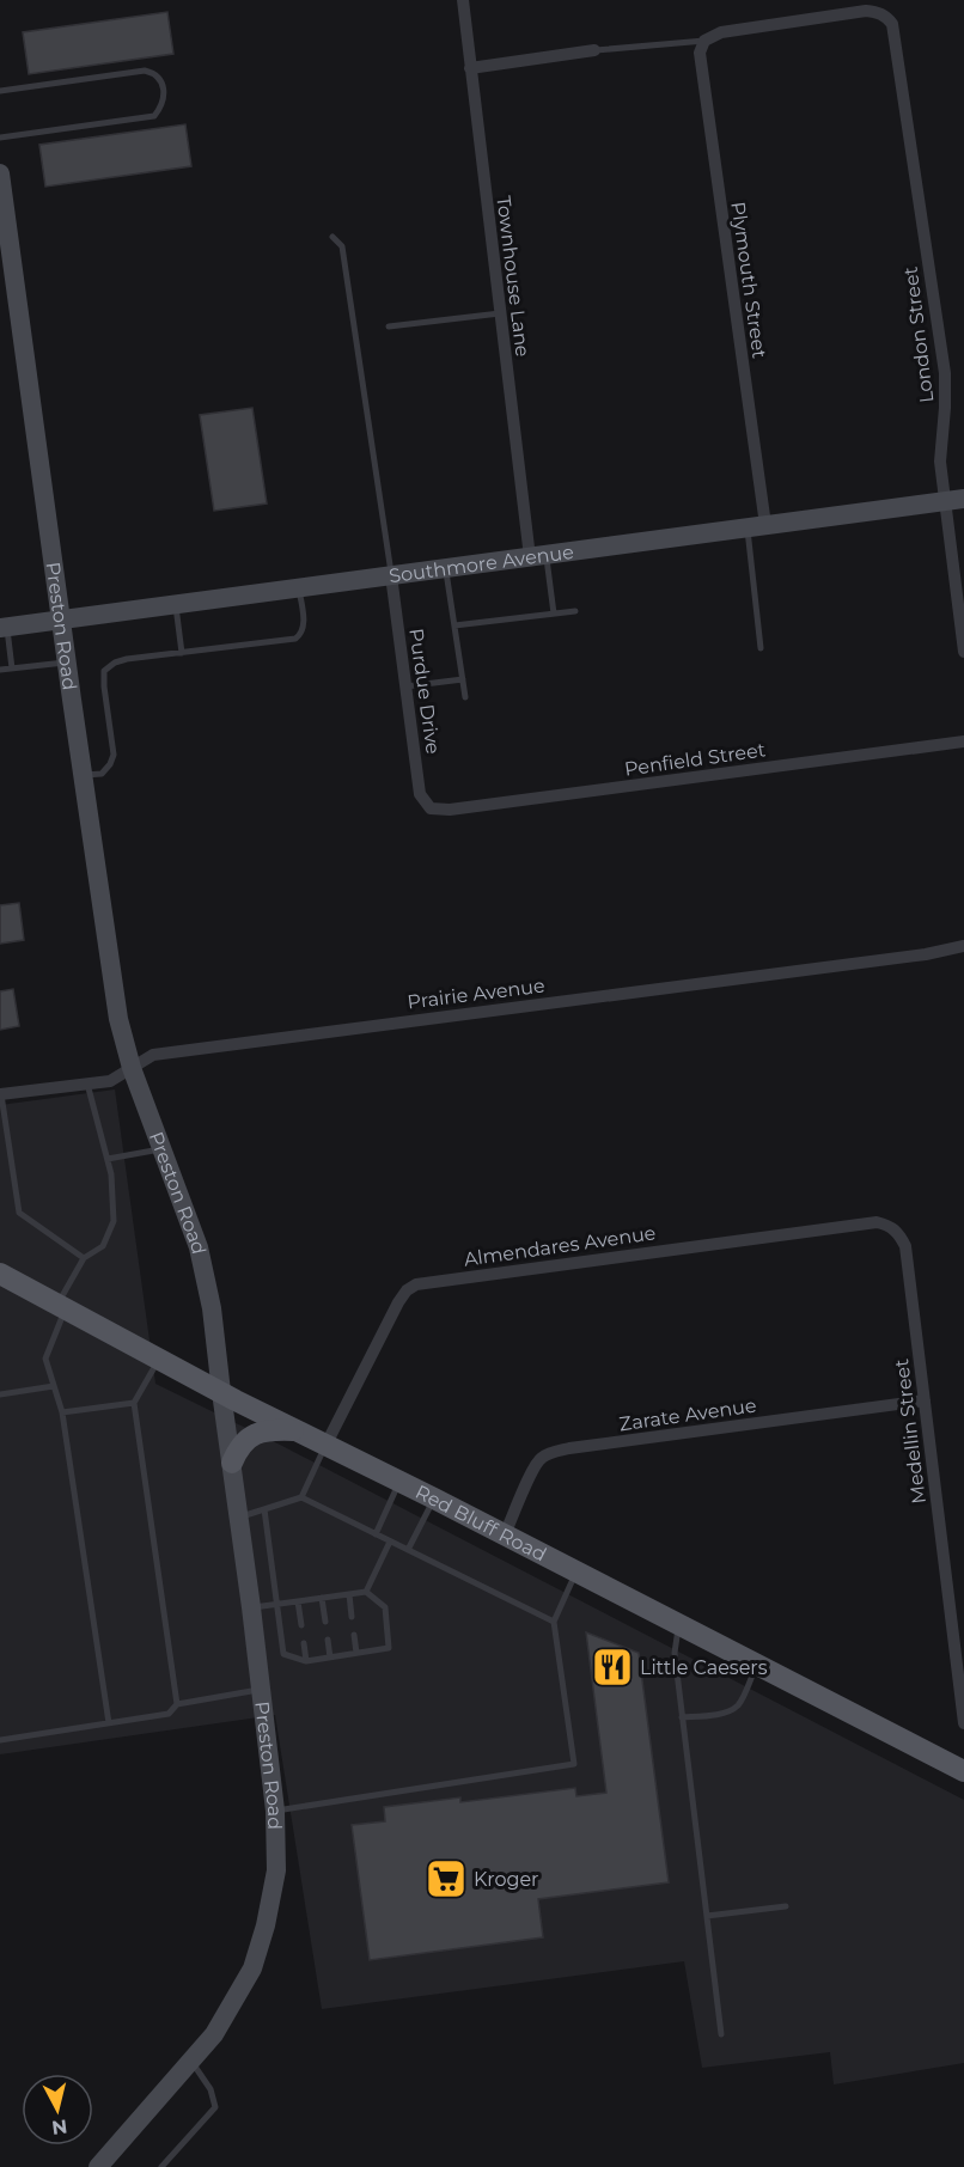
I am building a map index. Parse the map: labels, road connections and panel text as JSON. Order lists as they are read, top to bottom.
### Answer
{
  "streets": {
    "main road": ["Southmore Avenue", "Preston Road", "Red Bluff Road"],
    "street": [
      "Townhouse Lane",
      "Plymouth Street",
      "London Street",
      "Purdue Drive",
      "Penfield Street",
      "Prairie Avenue",
      "Almendares Avenue",
      "Zarate Avenue",
      "Medellin Street"
    ]
  },
  "crossings": [
    ["Townhouse Lane", "Southmore Avenue"],
    ["Plymouth Street", "London Street"],
    ["Plymouth Street", "Southmore Avenue"],
    ["London Street", "Southmore Avenue"],
    ["Southmore Avenue", "Preston Road"],
    ["Southmore Avenue", "Purdue Drive"],
    ["Preston Road", "Prairie Avenue"],
    ["Preston Road", "Red Bluff Road"],
    ["Purdue Drive", "Penfield Street"],
    ["Almendares Avenue", "Medellin Street"],
    ["Almendares Avenue", "Red Bluff Road"],
    ["Zarate Avenue", "Medellin Street"],
    ["Zarate Avenue", "Red Bluff Road"]
  ],
  "places": {
    "restaurant": ["Little Caesers"],
    "supermarket": ["Kroger"]
  },
  "north": "bottom"
}
